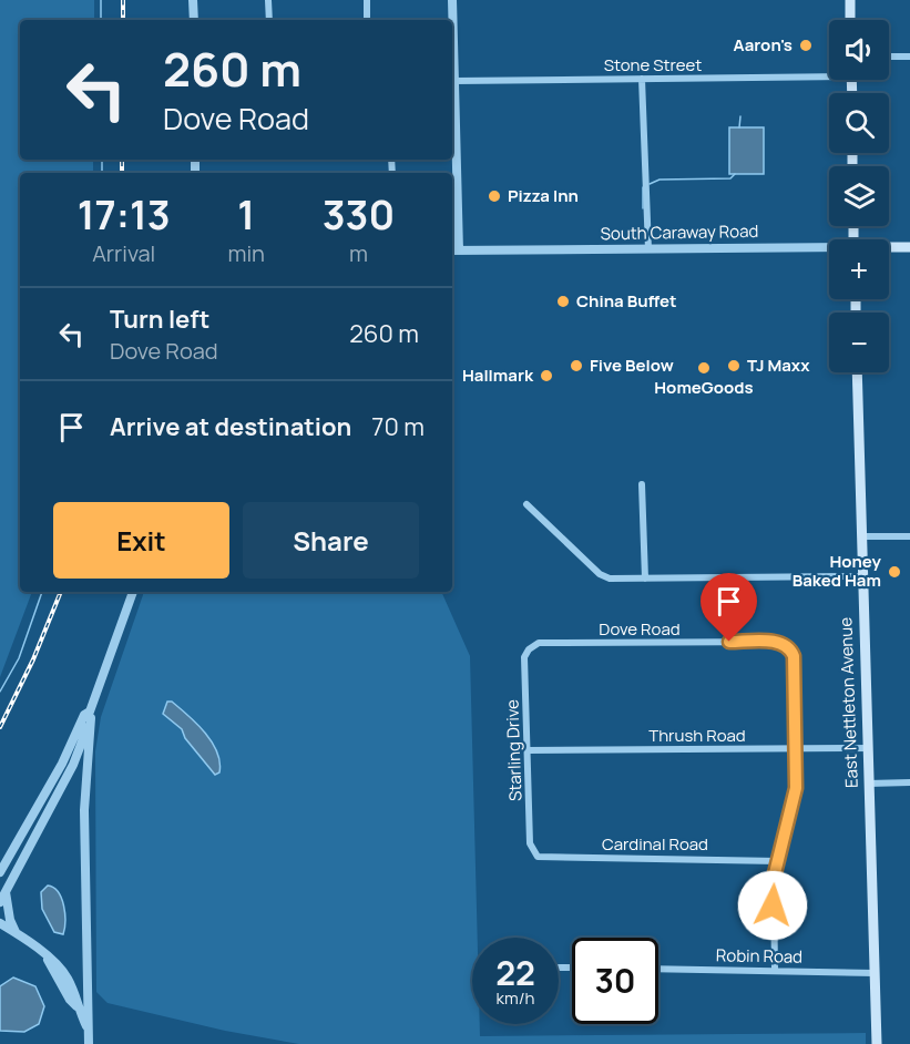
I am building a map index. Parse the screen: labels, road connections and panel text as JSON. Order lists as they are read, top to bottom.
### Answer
{
  "streets": {
    "main road": ["South Caraway Road", "East Nettleton Avenue"],
    "street": [
      "Stone Street",
      "Dove Road",
      "Thrush Road",
      "Starling Drive",
      "Cardinal Road",
      "Robin Road"
    ]
  },
  "crossings": [
    ["Dove Road", "Thrush Road"],
    ["Dove Road", "Starling Drive"],
    ["East Nettleton Avenue", "Thrush Road"],
    ["East Nettleton Avenue", "Robin Road"],
    ["Thrush Road", "Starling Drive"],
    ["Starling Drive", "Cardinal Road"]
  ],
  "places": [
    "Aaron's",
    "Pizza Inn",
    "China Buffet",
    "Five Below",
    "TJ Maxx",
    "HomeGoods",
    "Hallmark",
    "Honey Baked Ham"
  ],
  "page": {
    "map_buttons": ["+", "−"],
    "turn": ["260 m", "Dove Road"],
    "eta": [
      "17:13",
      "Arrival",
      "1",
      "min",
      "330",
      "m"
    ],
    "list": [
      {
        "name": "Turn left",
        "note": "Dove Road",
        "value": "260 m"
      },
      {
        "name": "Arrive at destination",
        "value": "70 m"
      }
    ],
    "buttons": ["Exit", "Share"],
    "speed": "22 km/h",
    "limit": "30"
  }
}
